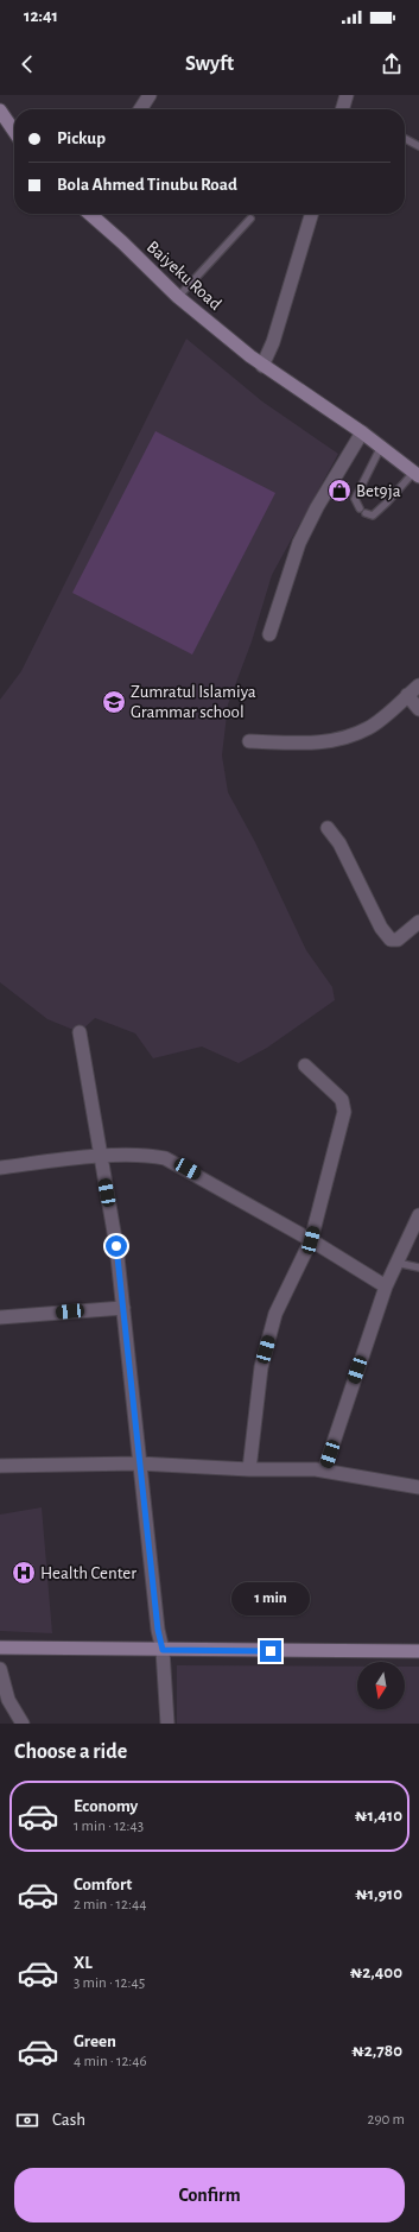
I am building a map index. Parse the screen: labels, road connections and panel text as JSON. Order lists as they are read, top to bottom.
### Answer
{
  "streets": {
    "main road": ["Baiyeku Road"]
  },
  "places": {
    "shop": ["Bet9ja"],
    "school or university": ["Zumratul Islamiya Grammar school"],
    "hospital": ["Health Center"]
  },
  "north": "bottom",
  "page": {
    "status": "12:41",
    "header": "Swyft",
    "banner": ["Pickup", "Bola Ahmed Tinubu Road"],
    "bubble": "1 min",
    "heading": "Choose a ride",
    "list": [
      {
        "name": "Economy",
        "note": "1 min · 12:43",
        "value": "₦1,410"
      },
      {
        "name": "Comfort",
        "note": "2 min · 12:44",
        "value": "₦1,910"
      },
      {
        "name": "XL",
        "note": "3 min · 12:45",
        "value": "₦2,400"
      },
      {
        "name": "Green",
        "note": "4 min · 12:46",
        "value": "₦2,780"
      }
    ],
    "pay": ["Cash", "290 m"],
    "buttons": "Confirm"
  }
}
